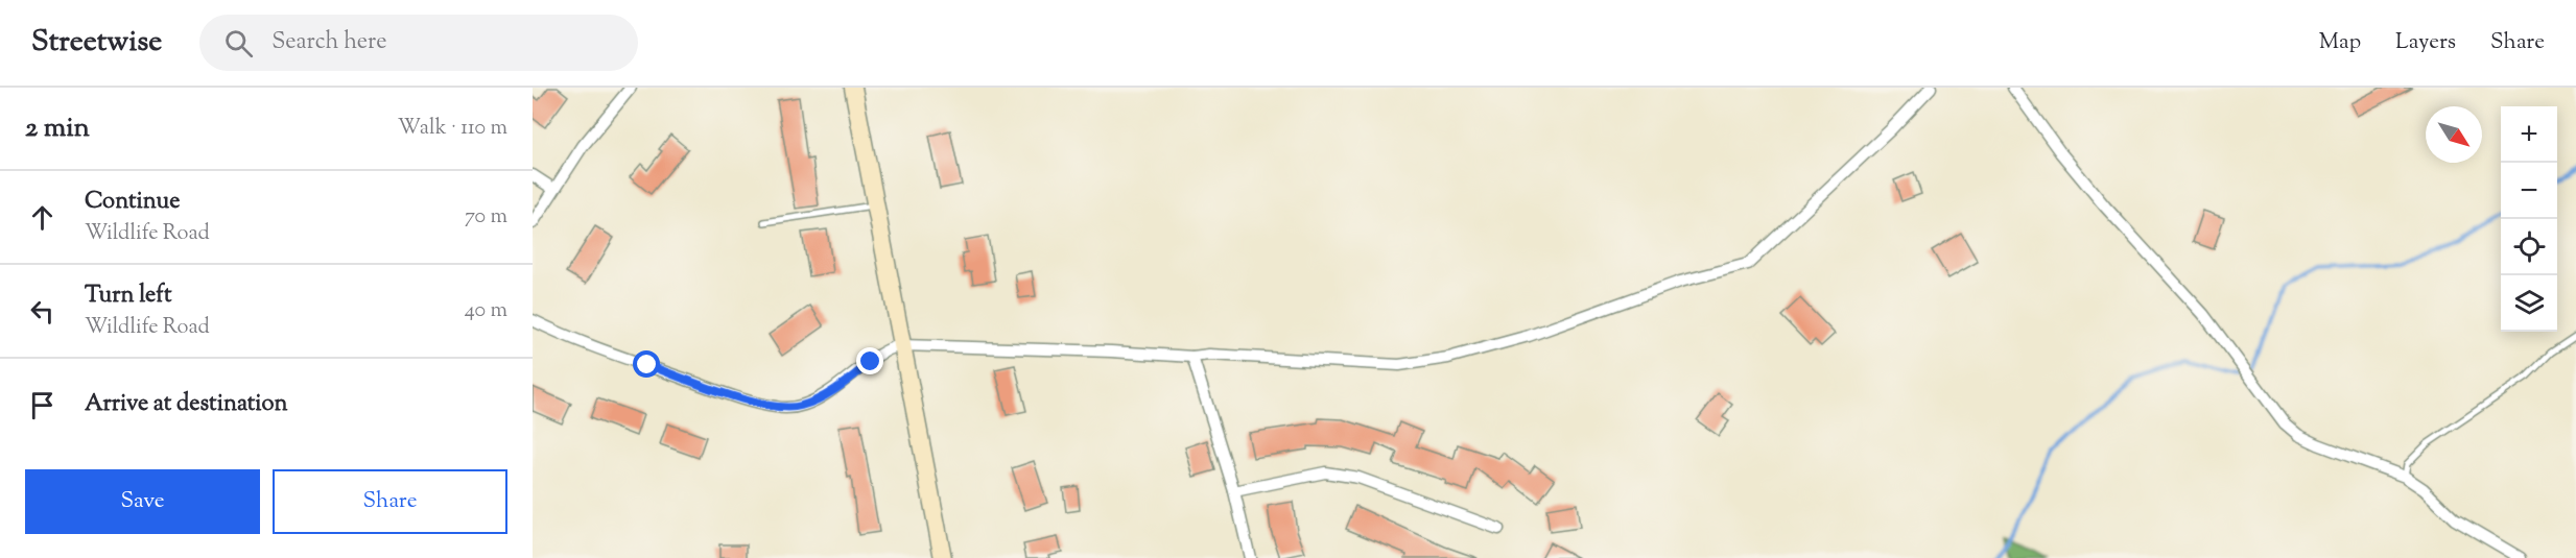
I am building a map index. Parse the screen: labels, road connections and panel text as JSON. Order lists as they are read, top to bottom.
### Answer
{
  "north": "bottom right",
  "page": {
    "header": "Streetwise",
    "search": "Search here",
    "nav": ["Map", "Layers", "Share"],
    "heading": ["2 min", "Walk · 110 m"],
    "map_buttons": ["+", "−"],
    "list": [
      ["Continue", "Wildlife Road", "70 m"],
      ["Turn left", "Wildlife Road", "40 m"],
      "Arrive at destination"
    ],
    "buttons": ["Save", "Share"]
  }
}
